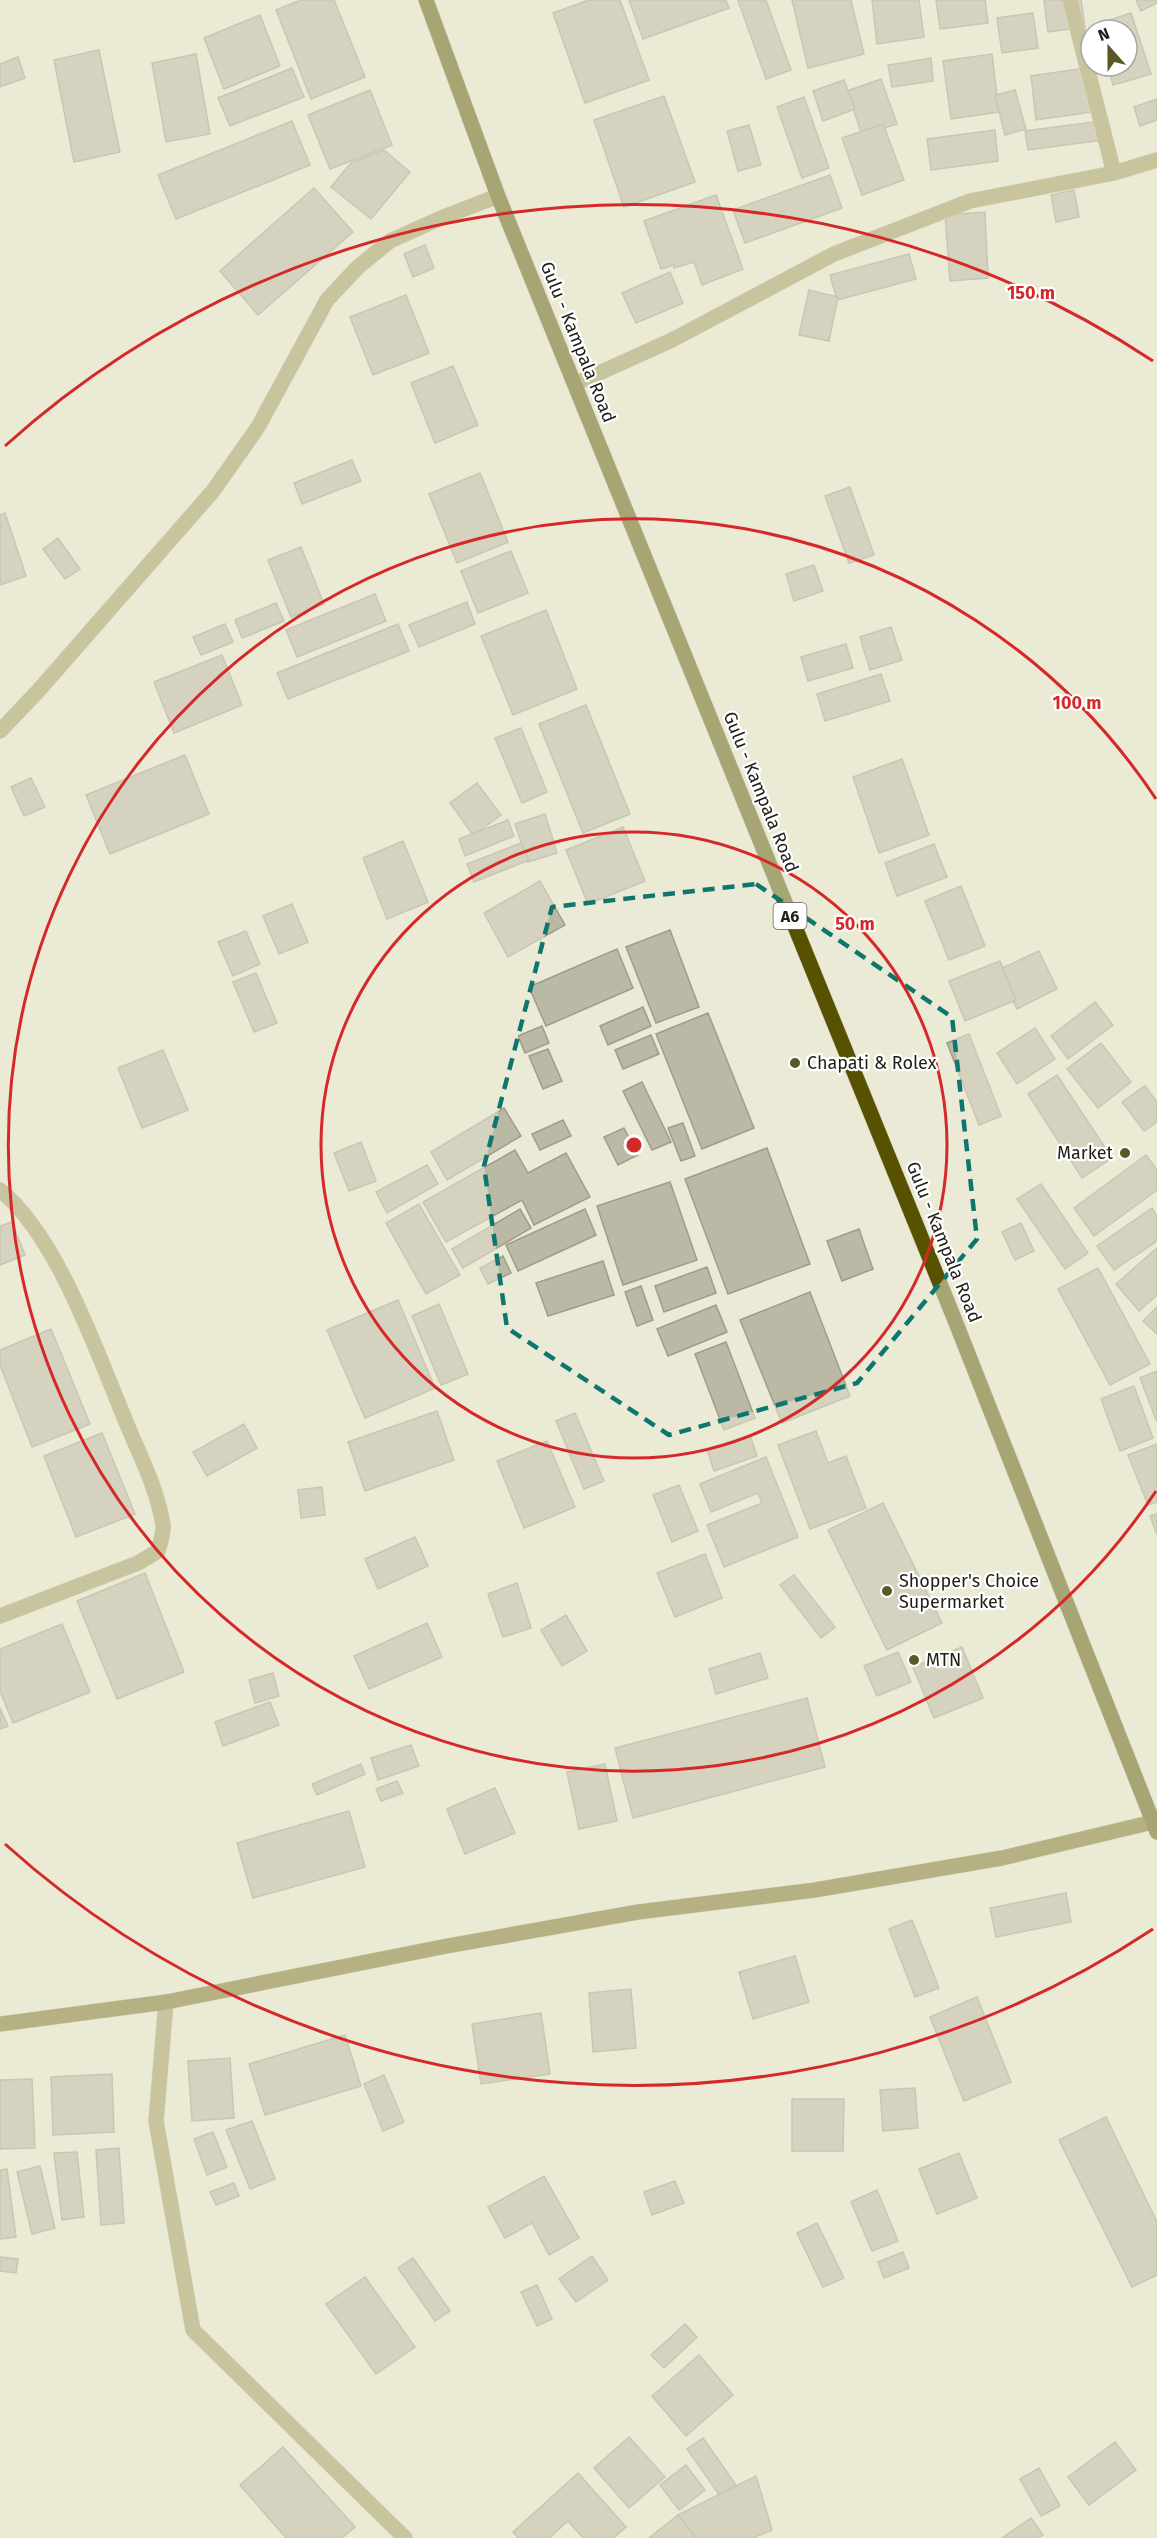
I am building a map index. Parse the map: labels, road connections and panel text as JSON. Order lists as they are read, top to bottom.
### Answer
{
  "streets": {
    "main road": ["Gulu - Kampala Road", "A6"]
  },
  "places": [
    "Chapati & Rolex",
    "Market",
    "Shopper's Choice Supermarket",
    "MTN"
  ],
  "north": "top",
  "rings": ["150 m", "100 m", "50 m"]
}
